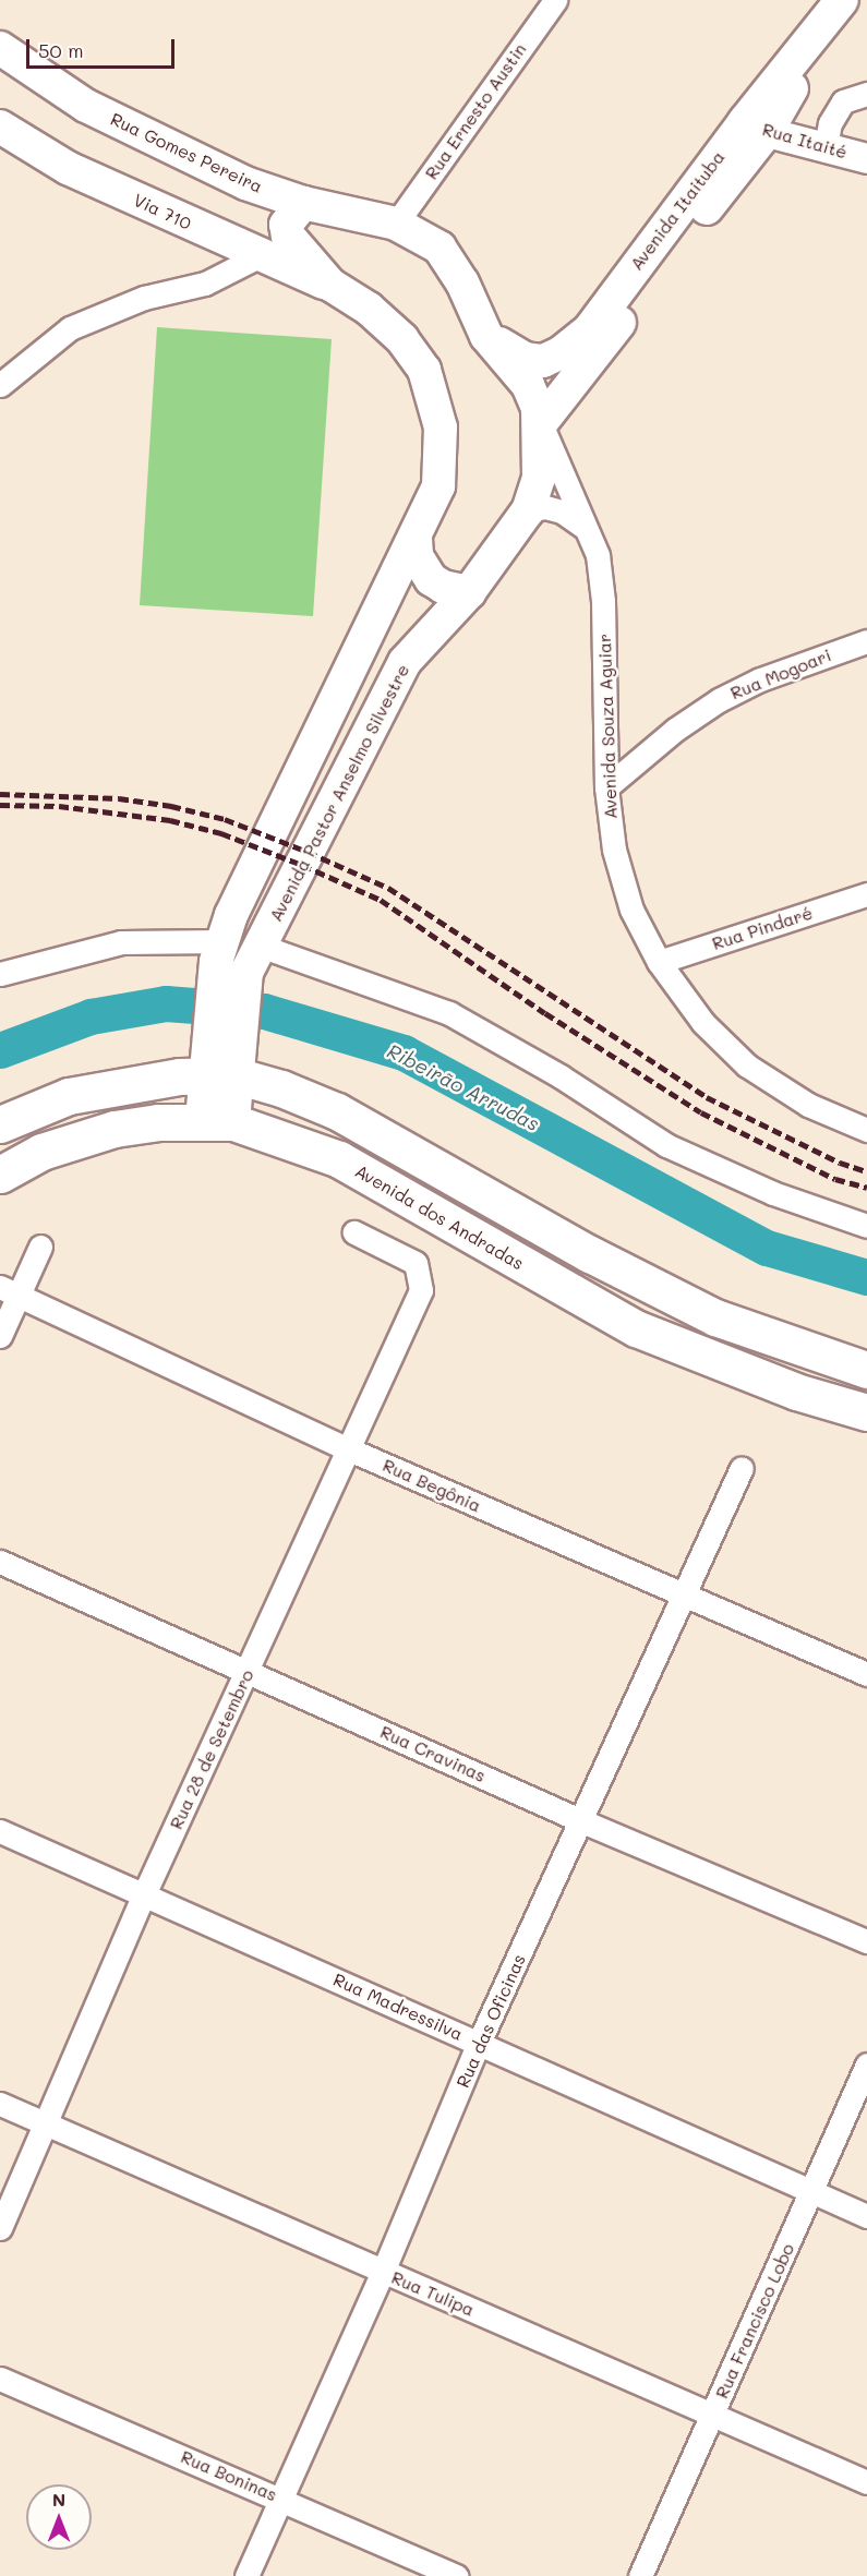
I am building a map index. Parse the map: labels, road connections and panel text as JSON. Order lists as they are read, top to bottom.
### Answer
{
  "streets": {
    "main road": [
      "Rua Gomes Pereira",
      "Avenida Itaituba",
      "Via 710",
      "Avenida Pastor Anselmo Silvestre",
      "Avenida dos Andradas"
    ],
    "street": [
      "Rua Ernesto Austin",
      "Rua Itaité",
      "Rua Mogoari",
      "Avenida Souza Aguiar",
      "Rua Pindaré",
      "Rua Begônia",
      "Rua 28 de Setembro",
      "Rua Cravinas",
      "Rua Madressilva",
      "Rua das Oficinas",
      "Rua Tulipa",
      "Rua Francisco Lobo",
      "Rua Boninas"
    ]
  },
  "crossings": [
    ["Rua Ernesto Austin", "Rua Gomes Pereira"],
    ["Rua Itaité", "Avenida Itaituba"],
    ["Rua Gomes Pereira", "Avenida Itaituba"],
    ["Rua Gomes Pereira", "Avenida Souza Aguiar"],
    ["Rua Gomes Pereira", "Avenida Pastor Anselmo Silvestre"],
    ["Avenida Itaituba", "Avenida Souza Aguiar"],
    ["Avenida Itaituba", "Avenida Pastor Anselmo Silvestre"],
    ["Via 710", "Avenida Pastor Anselmo Silvestre"],
    ["Rua Mogoari", "Avenida Souza Aguiar"],
    ["Avenida Souza Aguiar", "Avenida Pastor Anselmo Silvestre"],
    ["Avenida Souza Aguiar", "Rua Pindaré"],
    ["Avenida Pastor Anselmo Silvestre", "Avenida dos Andradas"],
    ["Rua Begônia", "Rua 28 de Setembro"],
    ["Rua Begônia", "Rua das Oficinas"],
    ["Rua 28 de Setembro", "Rua Cravinas"],
    ["Rua 28 de Setembro", "Rua Madressilva"],
    ["Rua 28 de Setembro", "Rua Tulipa"],
    ["Rua Cravinas", "Rua das Oficinas"],
    ["Rua Madressilva", "Rua das Oficinas"],
    ["Rua Madressilva", "Rua Francisco Lobo"],
    ["Rua das Oficinas", "Rua Tulipa"],
    ["Rua das Oficinas", "Rua Boninas"],
    ["Rua Tulipa", "Rua Francisco Lobo"]
  ],
  "water": ["Ribeirão Arrudas"],
  "scale_bar": "50 m",
  "north": "top"
}
